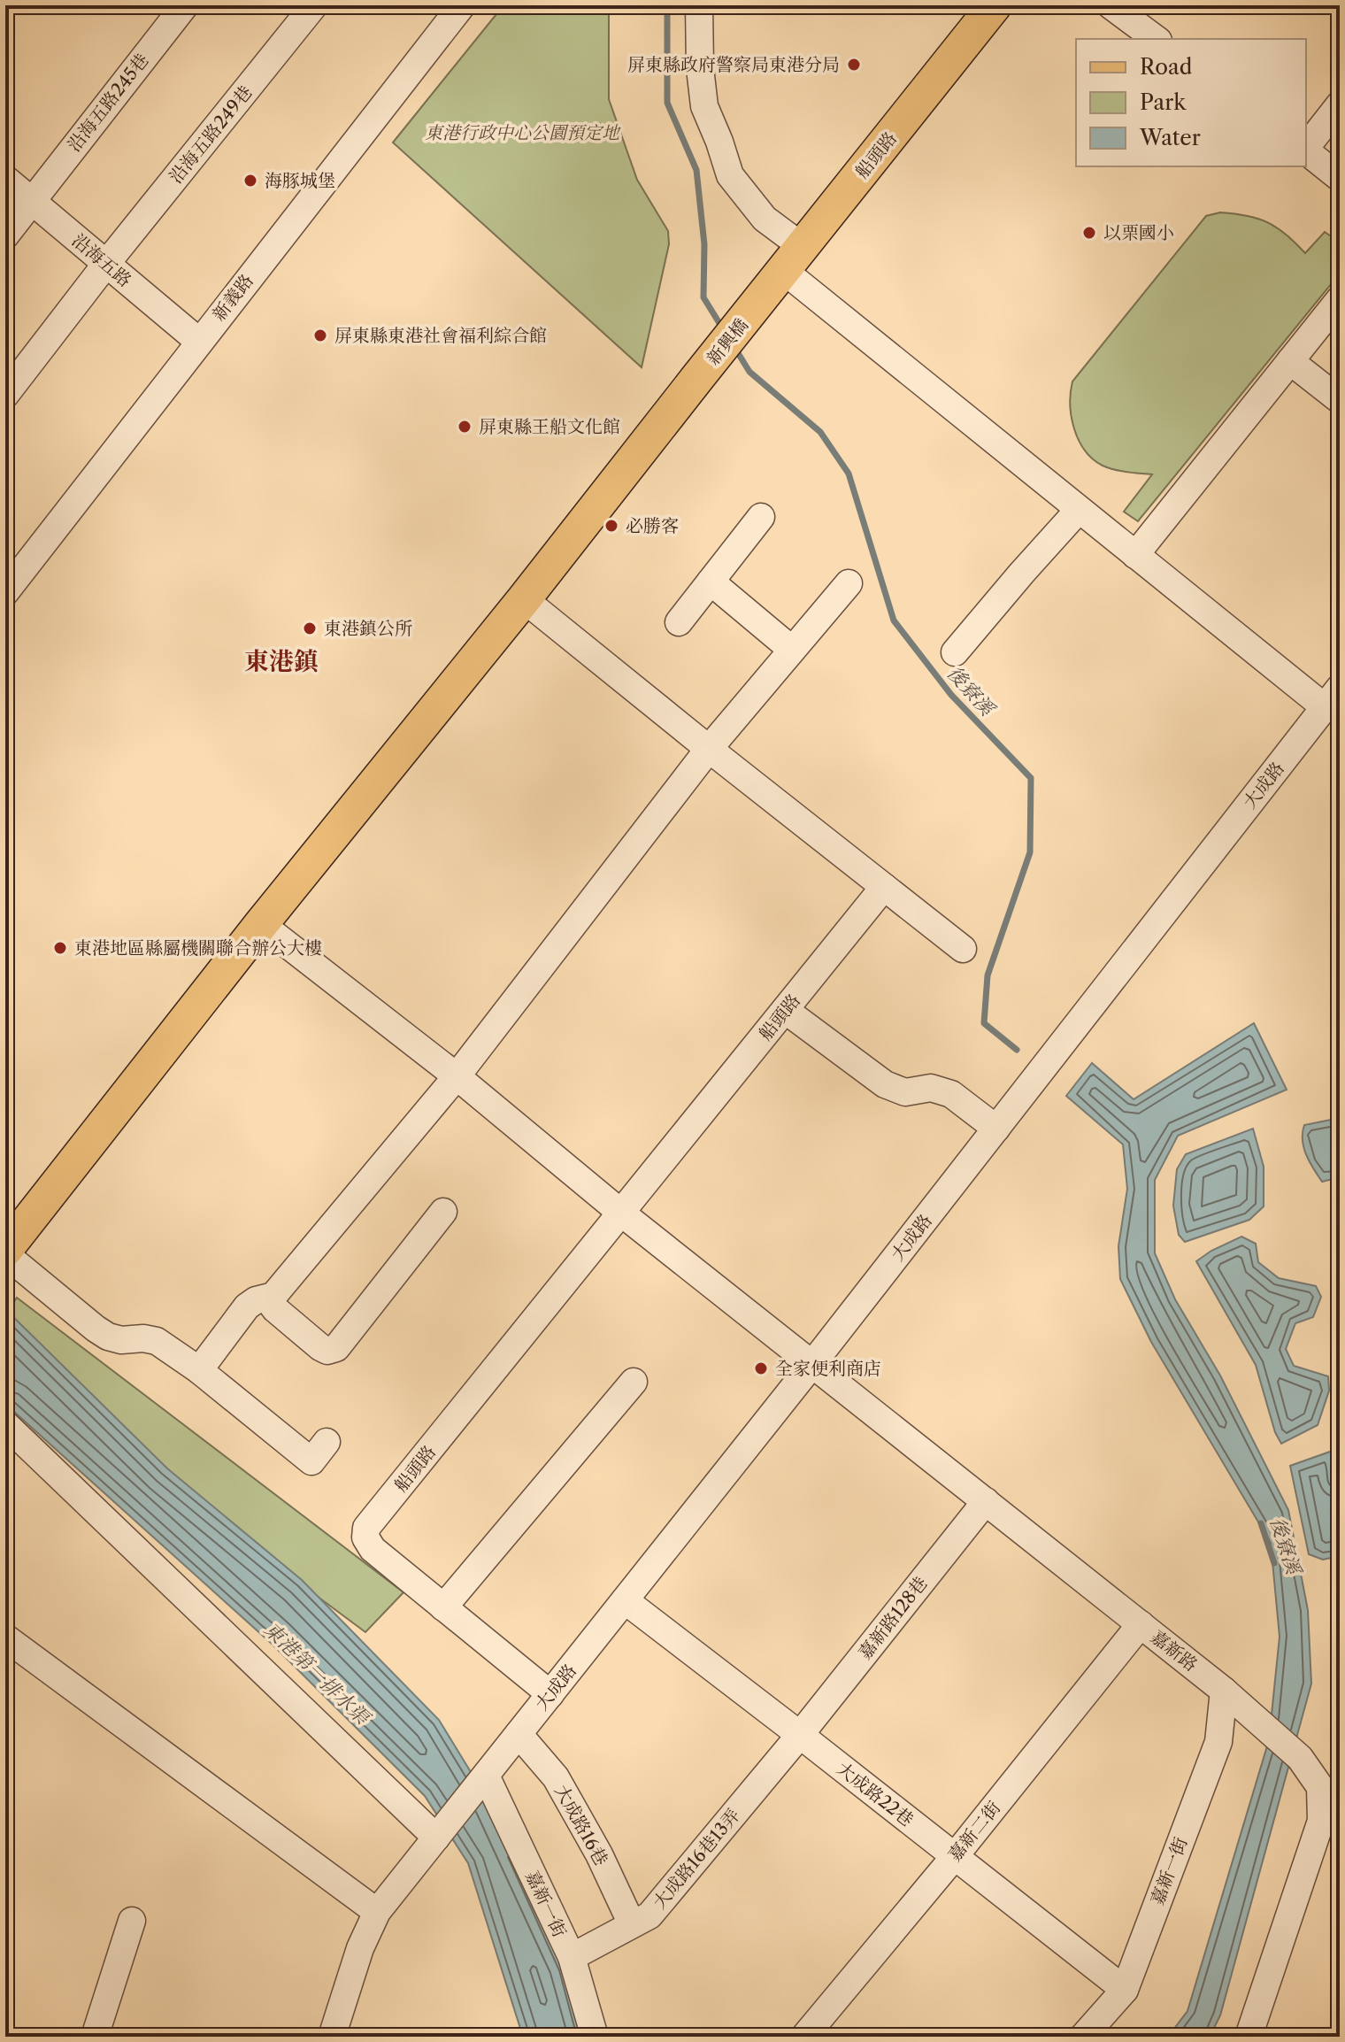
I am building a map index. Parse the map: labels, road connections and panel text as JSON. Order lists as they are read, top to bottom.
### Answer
{
  "streets": {
    "main road": ["船頭路", "新興橋"],
    "street": [
      "沿海五路245巷",
      "沿海五路249巷",
      "沿海五路",
      "新義路",
      "大成路",
      "嘉新路128巷",
      "嘉新路",
      "大成路22巷",
      "大成路16巷",
      "嘉新二街",
      "大成路16巷13弄",
      "嘉新一街"
    ]
  },
  "crossings": [
    ["沿海五路245巷", "沿海五路"],
    ["沿海五路249巷", "沿海五路"],
    ["船頭路", "新興橋"],
    ["船頭路", "大成路"],
    ["沿海五路", "新義路"],
    ["大成路", "嘉新路"],
    ["大成路", "大成路22巷"],
    ["大成路", "大成路16巷"],
    ["大成路", "嘉新一街"],
    ["嘉新路128巷", "嘉新路"],
    ["嘉新路128巷", "大成路22巷"],
    ["嘉新路128巷", "大成路16巷13弄"],
    ["嘉新路", "嘉新二街"],
    ["嘉新路", "嘉新一街"],
    ["大成路22巷", "嘉新二街"],
    ["大成路22巷", "大成路16巷13弄"],
    ["大成路22巷", "嘉新一街"],
    ["大成路16巷", "大成路16巷13弄"],
    ["大成路16巷13弄", "嘉新一街"]
  ],
  "districts": ["東港鎮"],
  "water": ["後寮溪", "東港第一排水渠"],
  "parks": ["東港行政中心公園預定地"],
  "places": [
    "屏東縣政府警察局東港分局",
    "海豚城堡",
    "以栗國小",
    "屏東縣東港社會福利綜合館",
    "屏東縣王船文化館",
    "必勝客",
    "東港鎮公所",
    "東港地區縣屬機關聯合辦公大樓",
    "全家便利商店"
  ],
  "legend": ["Road", "Park", "Water"]
}
